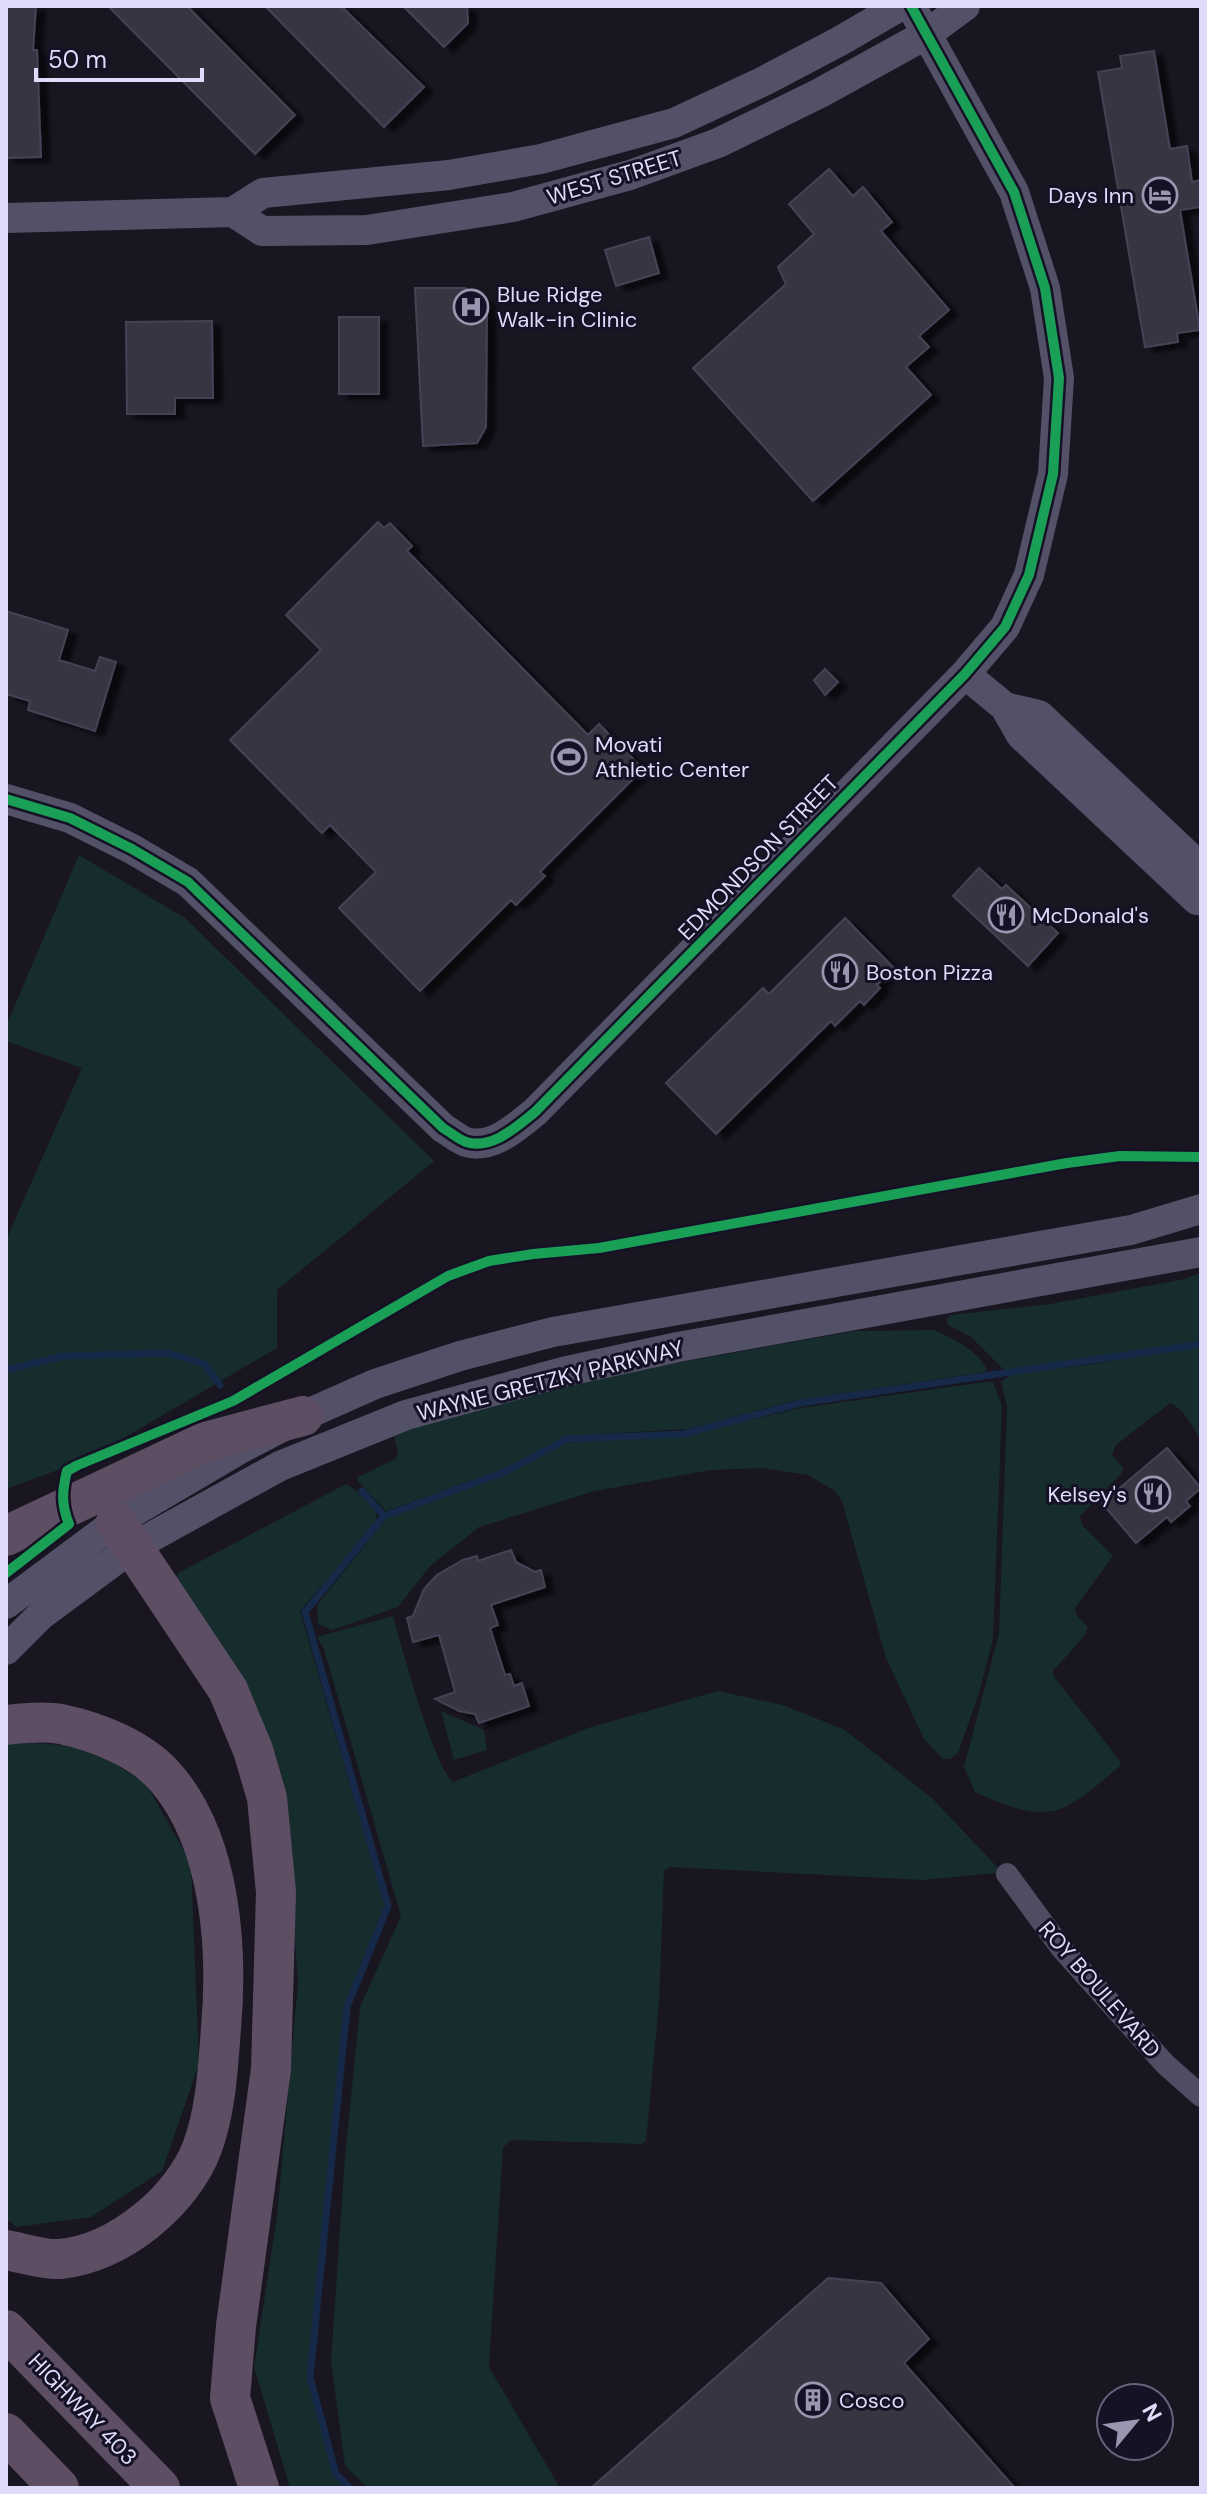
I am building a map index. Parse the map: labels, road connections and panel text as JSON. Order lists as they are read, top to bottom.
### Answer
{
  "streets": {
    "highway": ["HIGHWAY 403"],
    "main road": ["WEST STREET", "EDMONDSON STREET", "WAYNE GRETZKY PARKWAY"],
    "street": ["ROY BOULEVARD"]
  },
  "crossings": [
    ["WEST STREET", "EDMONDSON STREET"]
  ],
  "places": {
    "hotel": ["Days Inn"],
    "hospital": ["Blue Ridge Walk-in Clinic"],
    "sports": ["Movati Athletic Center"],
    "restaurant": ["McDonald's", "Boston Pizza", "Kelsey's"],
    "building": ["Cosco"]
  },
  "scale_bar": "50 m",
  "north": "top right"
}
